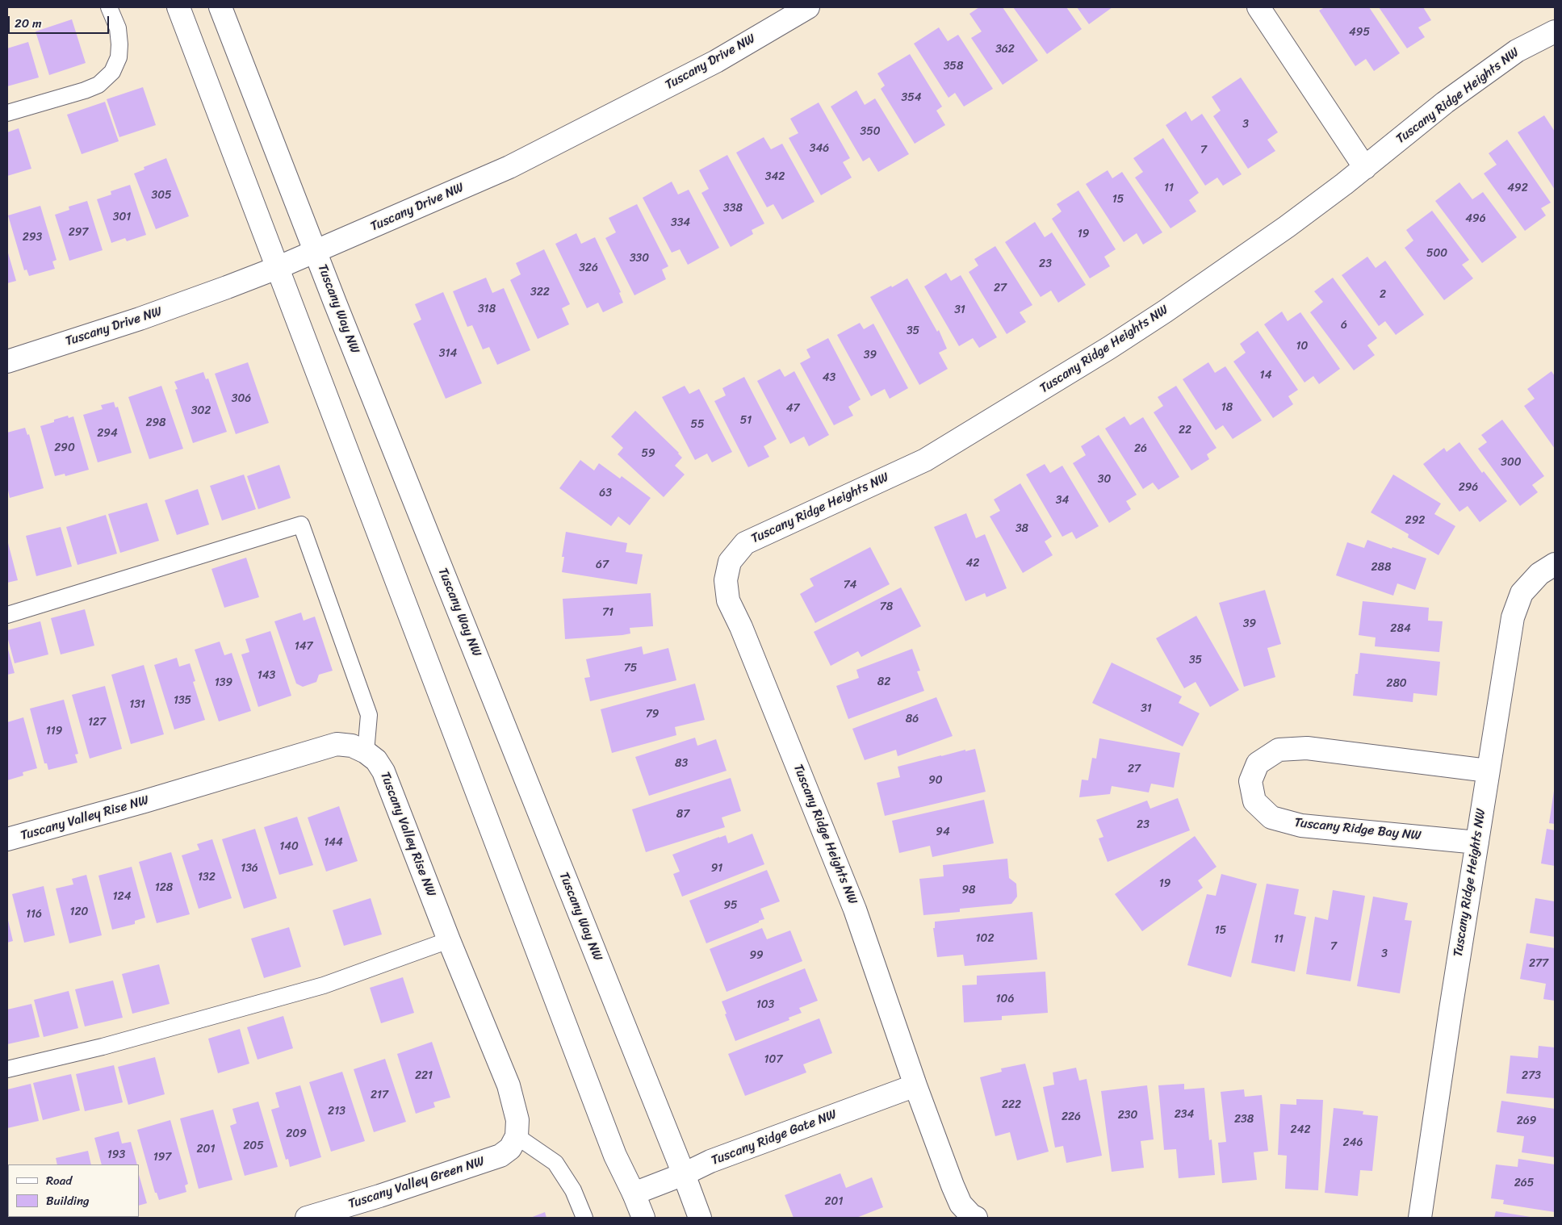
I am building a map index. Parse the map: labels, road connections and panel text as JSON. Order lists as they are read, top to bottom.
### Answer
{
  "streets": {
    "street": [
      "Tuscany Drive NW",
      "Tuscany Ridge Heights NW",
      "Tuscany Way NW",
      "Tuscany Valley Rise NW",
      "Tuscany Ridge Bay NW",
      "Tuscany Ridge Gate NW",
      "Tuscany Valley Green NW"
    ]
  },
  "crossings": [
    ["Tuscany Drive NW", "Tuscany Way NW"],
    ["Tuscany Ridge Heights NW", "Tuscany Ridge Bay NW"],
    ["Tuscany Ridge Heights NW", "Tuscany Ridge Gate NW"],
    ["Tuscany Way NW", "Tuscany Ridge Gate NW"],
    ["Tuscany Valley Rise NW", "Tuscany Valley Green NW"]
  ],
  "house_numbers": [
    "495",
    "362",
    "358",
    "354",
    "3",
    "350",
    "346",
    "7",
    "342",
    "11",
    "492",
    "305",
    "15",
    "338",
    "301",
    "496",
    "334",
    "297",
    "19",
    "293",
    "500",
    "330",
    "23",
    "326",
    "27",
    "322",
    "2",
    "318",
    "31",
    "6",
    "35",
    "10",
    "314",
    "39",
    "14",
    "43",
    "306",
    "18",
    "47",
    "302",
    "51",
    "298",
    "55",
    "22",
    "294",
    "290",
    "26",
    "59",
    "300",
    "30",
    "296",
    "63",
    "34",
    "292",
    "38",
    "42",
    "67",
    "288",
    "74",
    "78",
    "71",
    "39",
    "284",
    "147",
    "35",
    "75",
    "143",
    "82",
    "139",
    "280",
    "135",
    "131",
    "31",
    "79",
    "86",
    "127",
    "119",
    "83",
    "27",
    "90",
    "87",
    "23",
    "94",
    "144",
    "140",
    "136",
    "91",
    "132",
    "19",
    "128",
    "98",
    "124",
    "95",
    "120",
    "116",
    "15",
    "102",
    "11",
    "7",
    "3",
    "99",
    "277",
    "106",
    "103",
    "107",
    "221",
    "273",
    "217",
    "222",
    "213",
    "234",
    "230",
    "226",
    "238",
    "269",
    "242",
    "209",
    "246",
    "205",
    "201",
    "193",
    "197",
    "265",
    "201"
  ],
  "legend": ["Road", "Building"],
  "scale_bar": "20 m"
}
